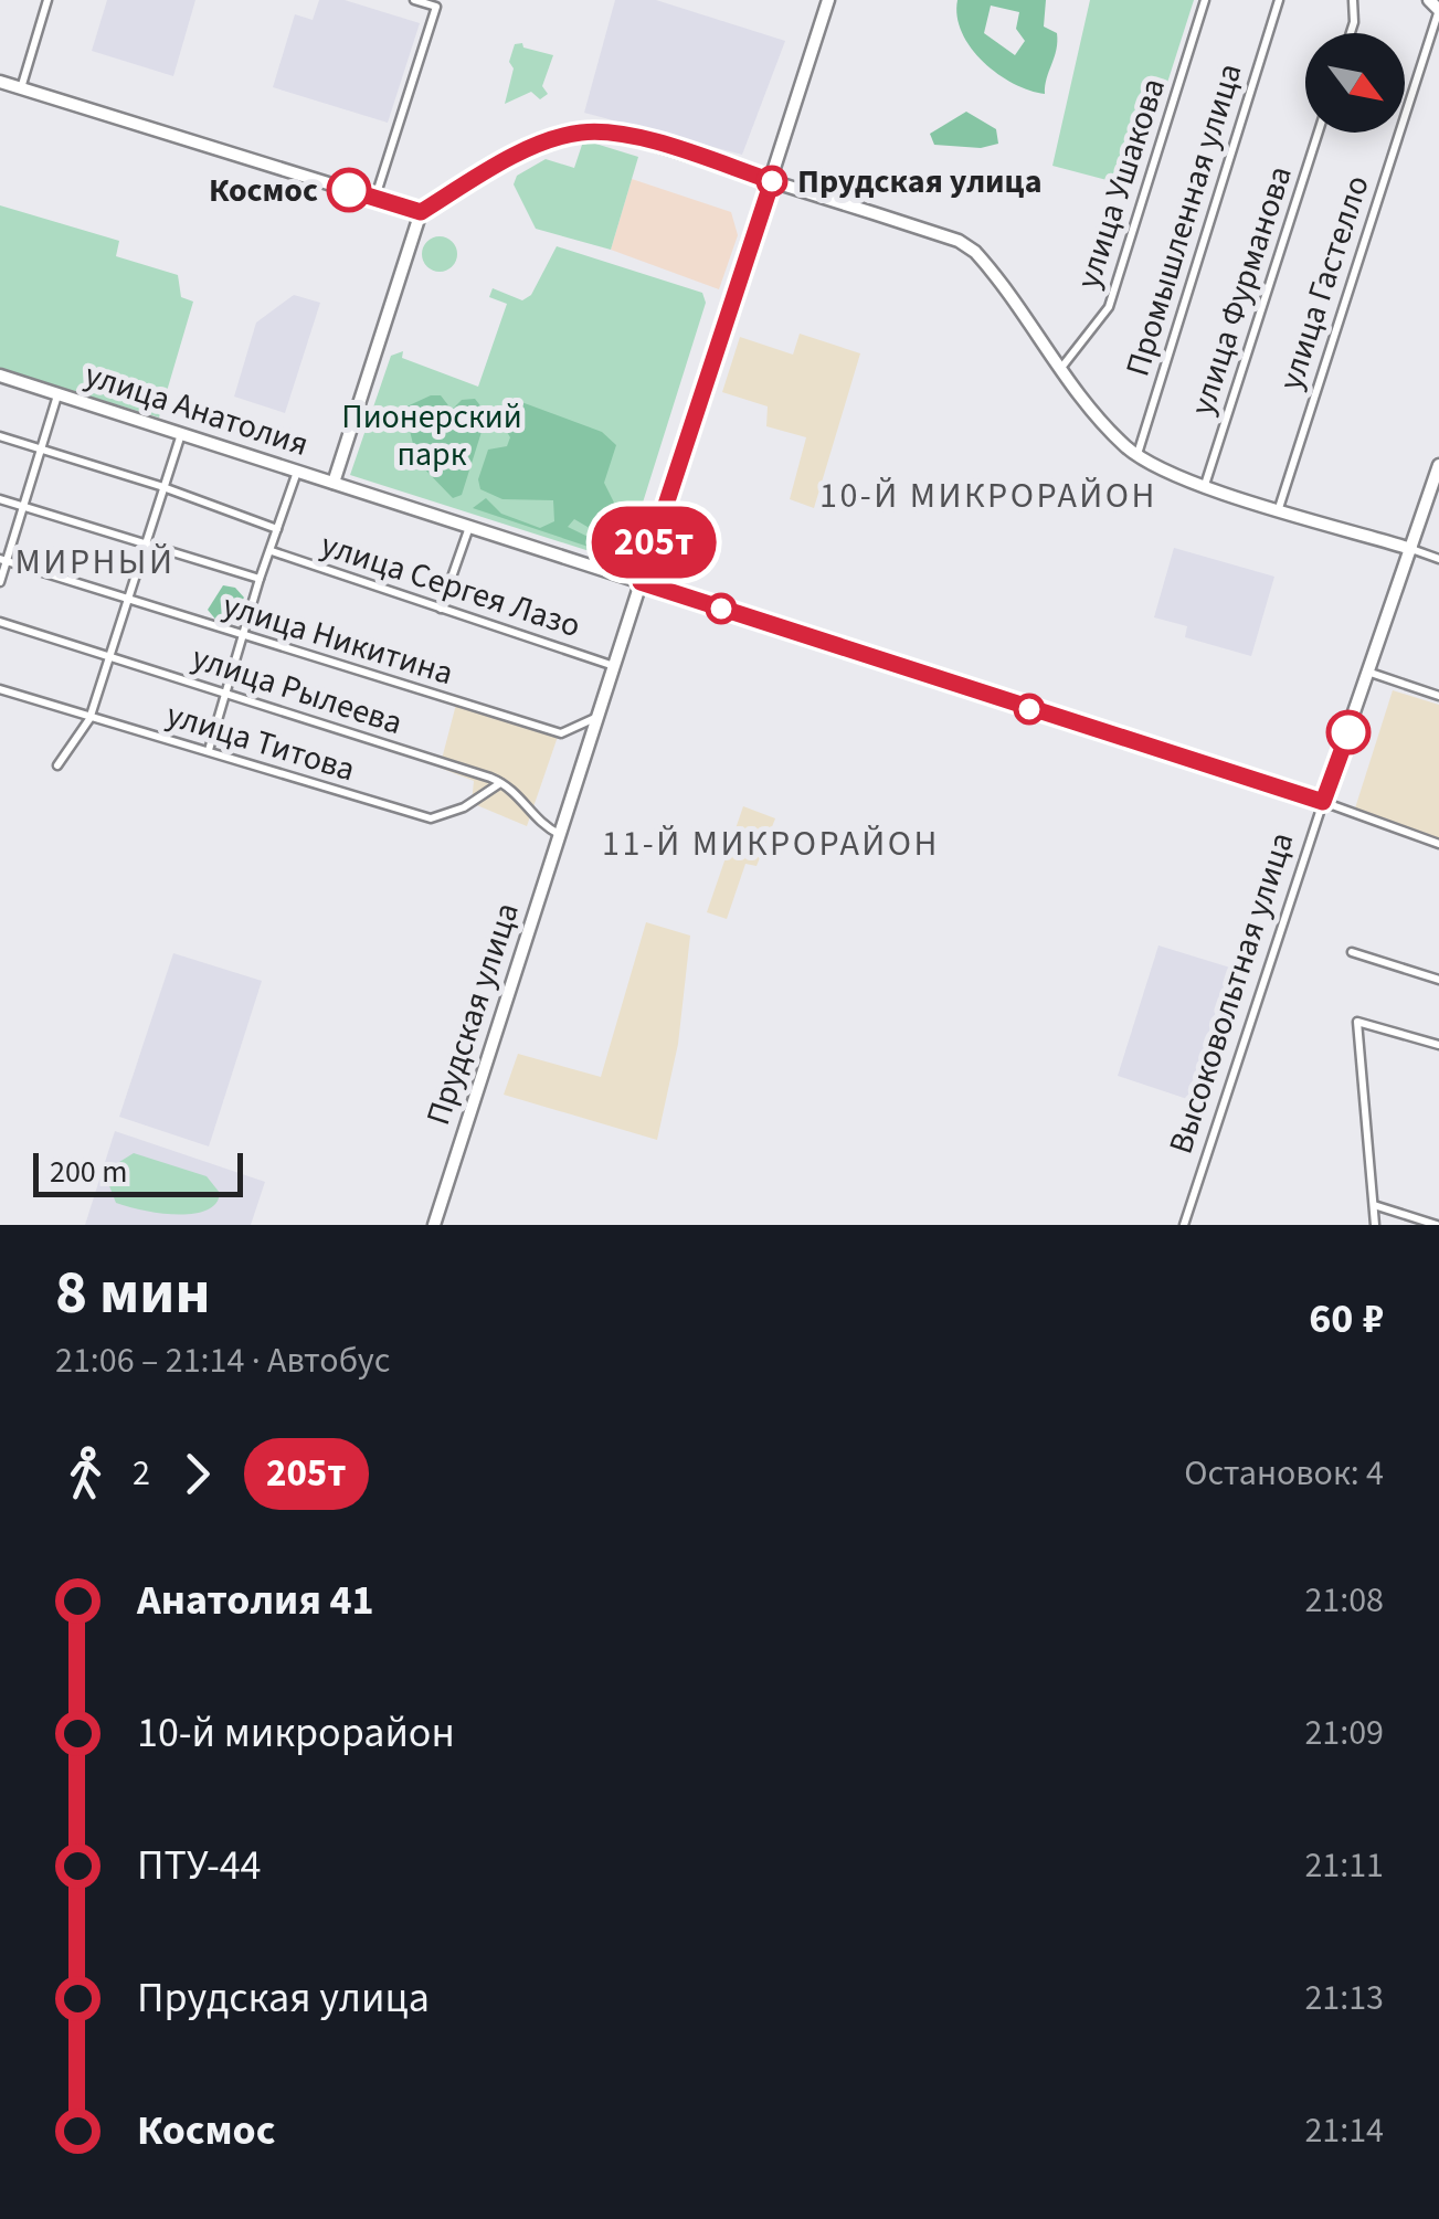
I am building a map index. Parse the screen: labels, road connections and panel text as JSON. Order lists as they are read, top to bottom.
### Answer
{
  "streets": {
    "street": [
      "улица Ушакова",
      "Промышленная улица",
      "улица Гастелло",
      "улица Фурманова",
      "улица Анатолия",
      "улица Сергея Лазо",
      "улица Никитина",
      "улица Рылеева",
      "улица Титова",
      "Высоковольтная улица",
      "Прудская улица"
    ]
  },
  "crossings": [
    ["улица Анатолия", "Высоковольтная улица"],
    ["улица Анатолия", "Прудская улица"],
    ["улица Сергея Лазо", "Прудская улица"],
    ["улица Никитина", "Прудская улица"],
    ["улица Рылеева", "улица Титова"]
  ],
  "districts": ["10-Й МИКРОРАЙОН", "МИРНЫЙ", "11-Й МИКРОРАЙОН"],
  "parks": ["Пионерский парк"],
  "places": ["Прудская улица", "Космос"],
  "lines": ["bus line 205т"],
  "scale_bar": "200 m",
  "north": "bottom right",
  "page": {
    "on_map": "205т",
    "scale": "200 m",
    "heading": ["8 мин", "21:06 – 21:14 · Автобус", "60 ₽"],
    "legs": ["2", "205т", "Остановок: 4"],
    "list": [
      {
        "name": "Анатолия 41",
        "value": "21:08"
      },
      {
        "name": "10-й микрорайон",
        "value": "21:09"
      },
      {
        "name": "ПТУ-44",
        "value": "21:11"
      },
      {
        "name": "Прудская улица",
        "value": "21:13"
      },
      {
        "name": "Космос",
        "value": "21:14"
      }
    ]
  }
}
